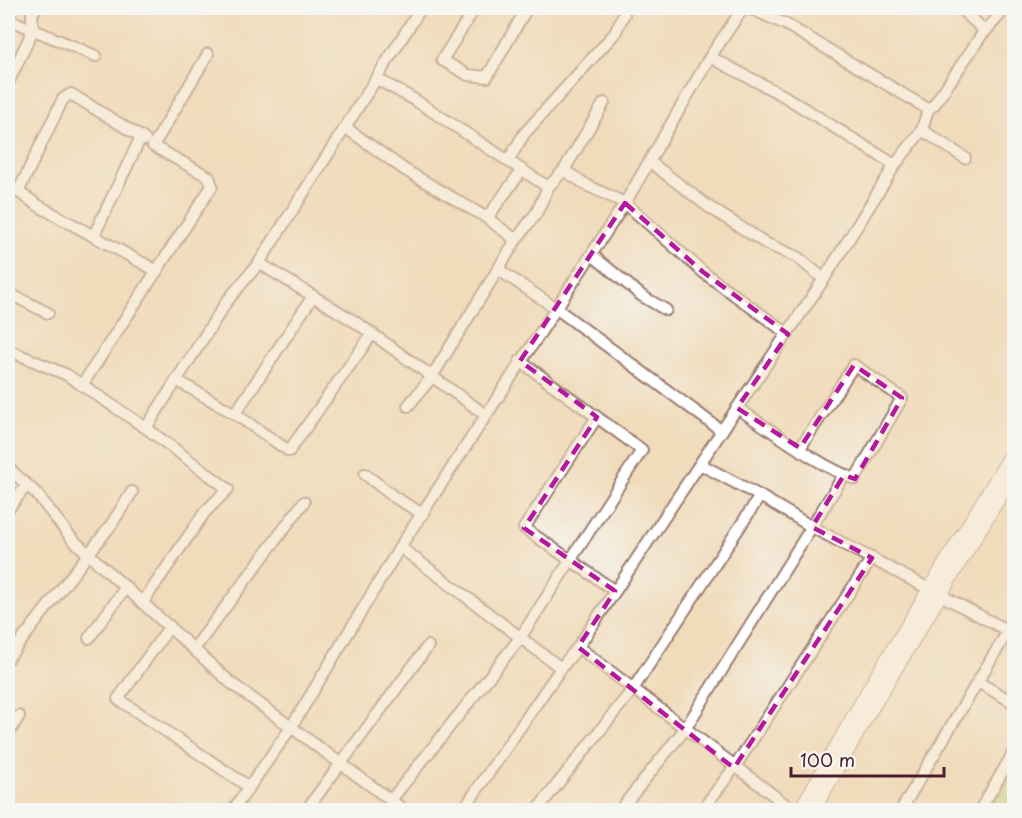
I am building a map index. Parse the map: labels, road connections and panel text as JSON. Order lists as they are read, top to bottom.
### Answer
{
  "scale_bar": "100 m"
}
